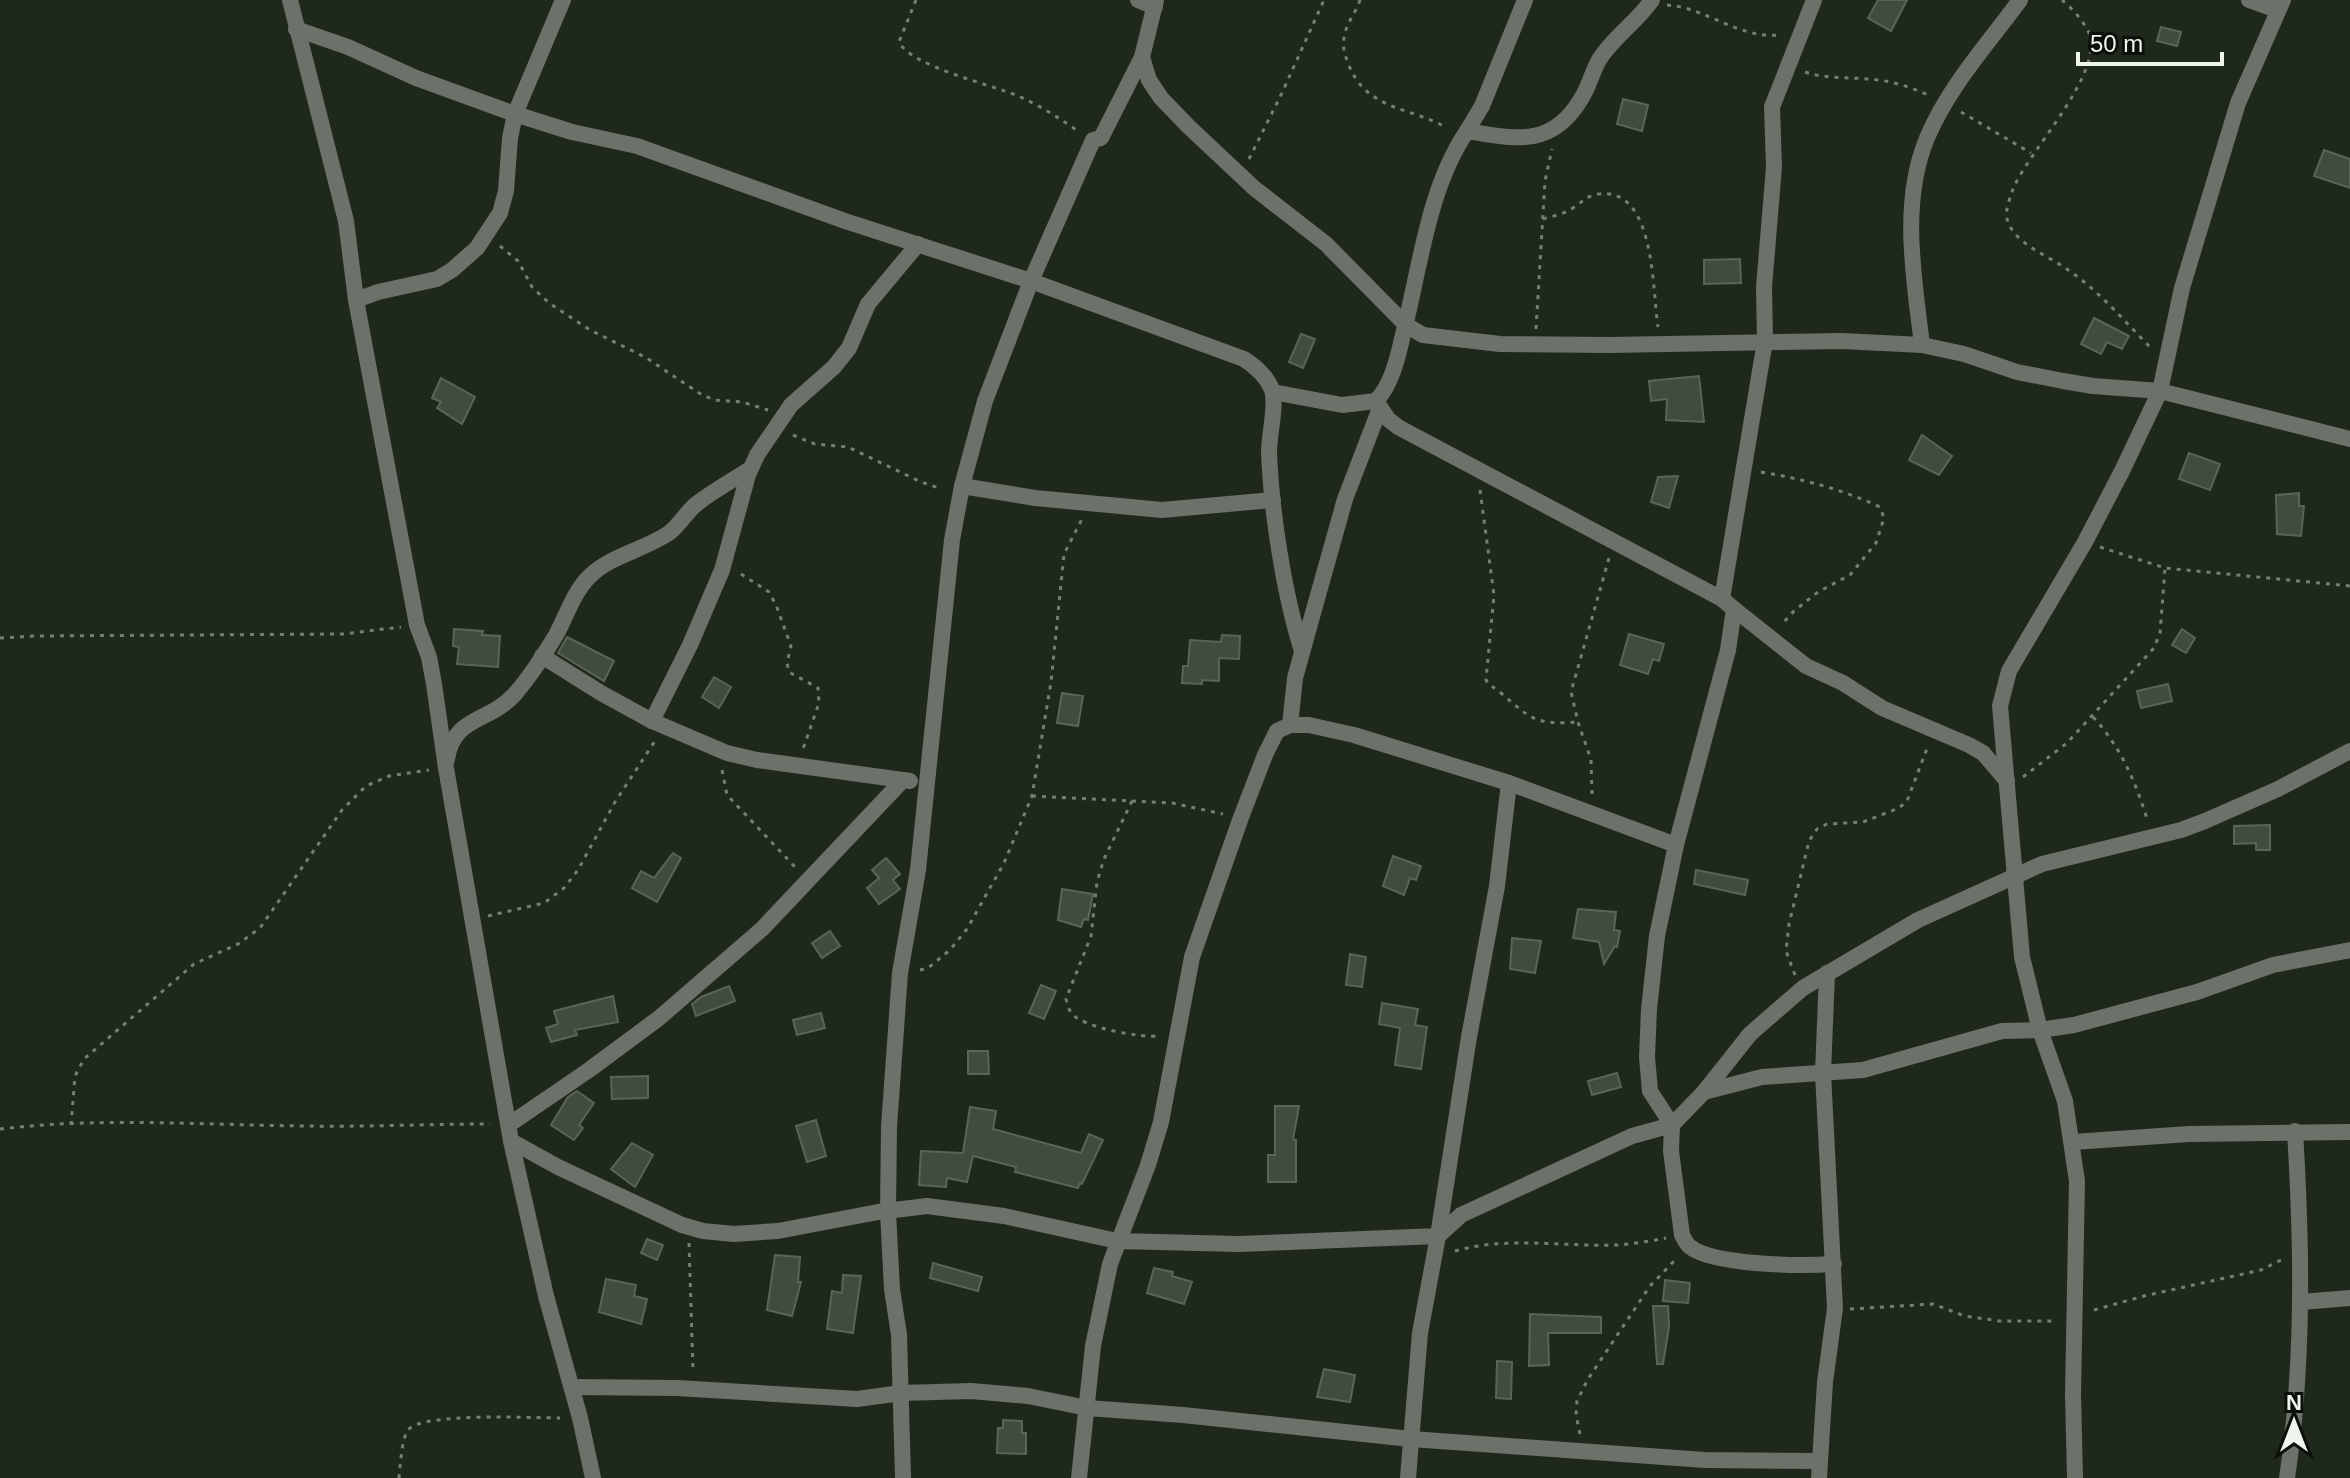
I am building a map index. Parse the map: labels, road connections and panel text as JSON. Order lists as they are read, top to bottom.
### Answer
{
  "scale_bar": "50 m",
  "north": "top"
}
